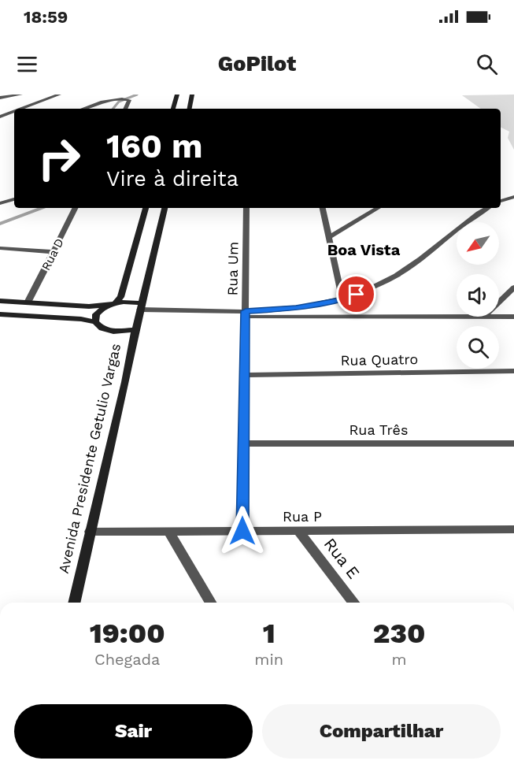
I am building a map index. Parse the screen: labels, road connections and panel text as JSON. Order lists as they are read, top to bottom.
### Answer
{
  "streets": {
    "street": [
      "Rua D",
      "Rua Um",
      "Rua Quatro",
      "Rua Três",
      "Avenida Presidente Getulio Vargas",
      "Rua P",
      "Rua E"
    ]
  },
  "crossings": [
    ["Rua Um", "Rua Quatro"],
    ["Rua Um", "Rua Três"],
    ["Rua Um", "Rua P"],
    ["Avenida Presidente Getulio Vargas", "Rua P"],
    ["Rua P", "Rua E"]
  ],
  "districts": ["Boa Vista"],
  "north": "bottom left",
  "page": {
    "status": "18:59",
    "header": "GoPilot",
    "turn": ["160 m", "Vire à direita"],
    "eta": [
      "19:00",
      "Chegada",
      "1",
      "min",
      "230",
      "m"
    ],
    "buttons": ["Sair", "Compartilhar"]
  }
}
